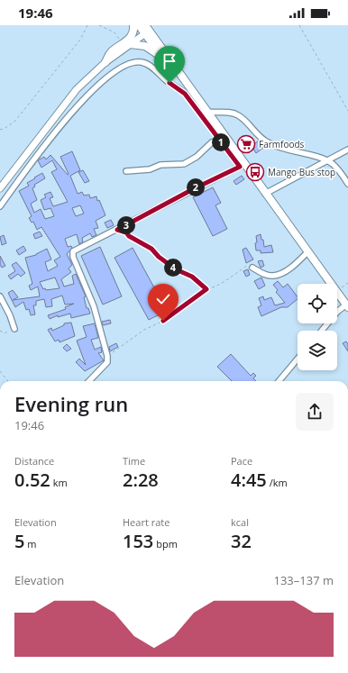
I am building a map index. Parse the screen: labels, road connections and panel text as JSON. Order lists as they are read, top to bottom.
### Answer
{
  "places": {
    "supermarket": ["Farmfoods"],
    "bus stop": ["Mango Bus stop"]
  },
  "page": {
    "status": "19:46",
    "pins": [
      "1",
      "2",
      "3",
      "4"
    ],
    "heading": ["Evening run", "19:46"],
    "stats": [
      ["Distance", "0.52 km"],
      ["Time", "2:28"],
      ["Pace", "4:45 /km"],
      ["Elevation", "5 m"],
      ["Heart rate", "153 bpm"],
      ["kcal", "32"]
    ],
    "chart": ["Elevation", "133–137 m"]
  }
}
